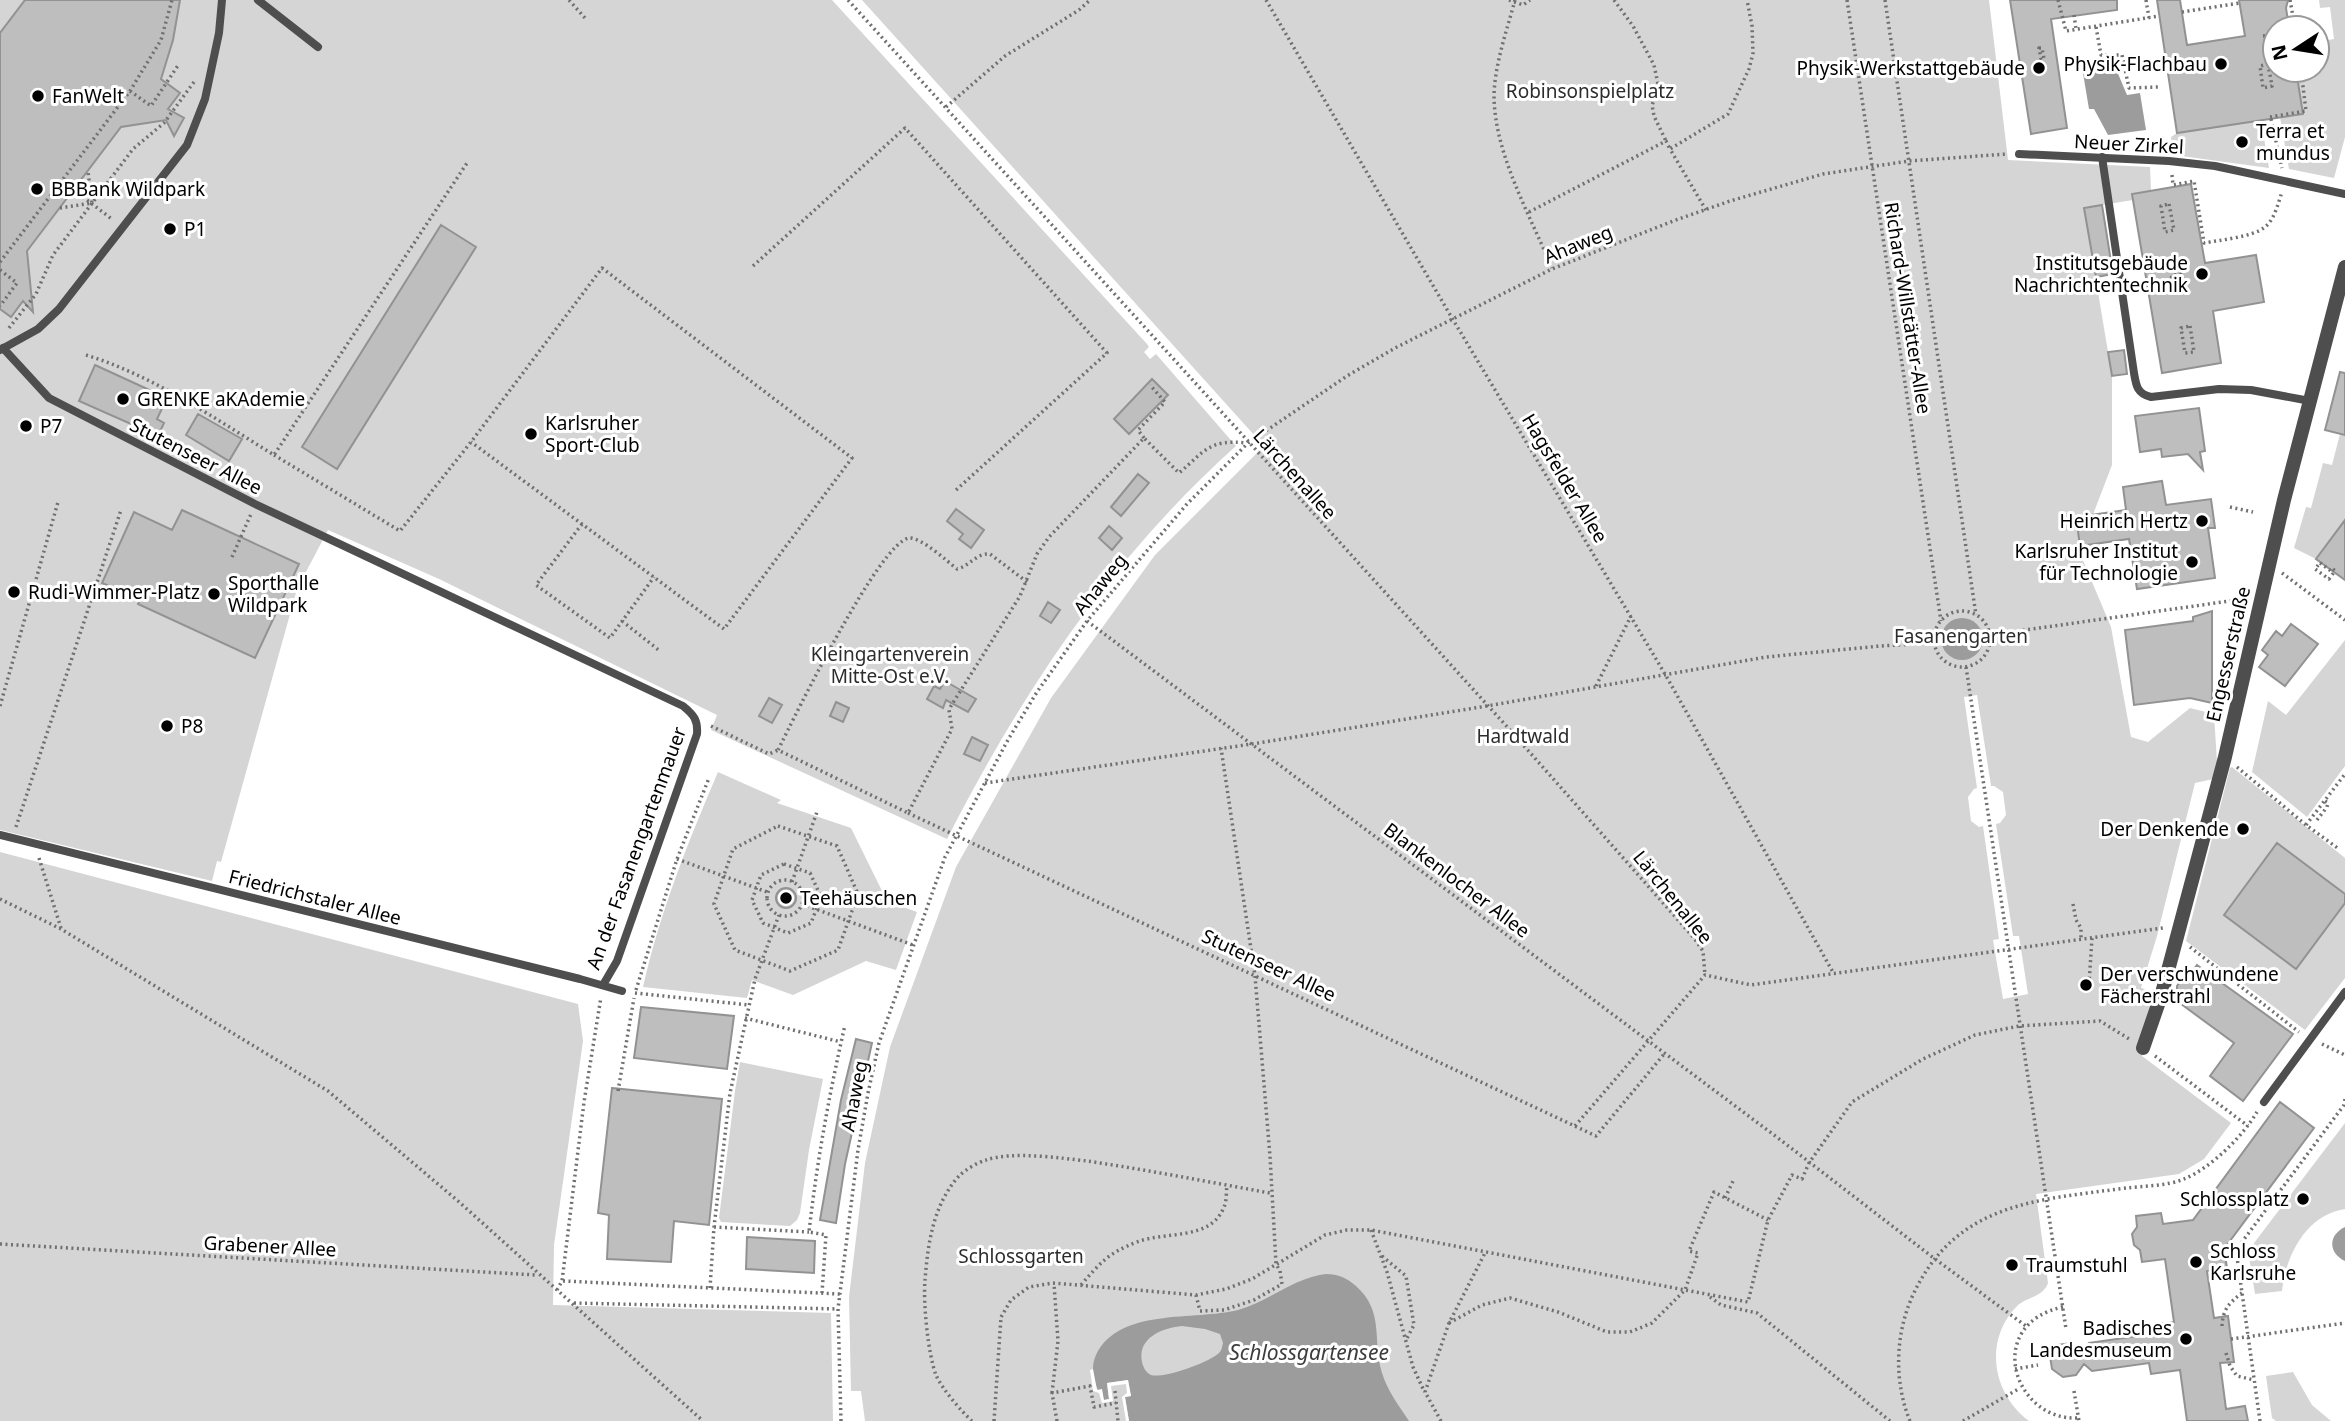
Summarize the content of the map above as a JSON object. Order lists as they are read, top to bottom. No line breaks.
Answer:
{"streets":{"street":["Engesserstraße"],"lane":["Neuer Zirkel","Stutenseer Allee","An der Fasanengartenmauer","Friedrichstaler Allee"],"path":["Ahaweg","Richard-Willstätter-Allee","Lärchenallee","Hagsfelder Allee","Blankenlocher Allee","Grabener Allee"]},"crossings":[["Ahaweg","Richard-Willstätter-Allee"],["Ahaweg","Stutenseer Allee"],["Ahaweg","Lärchenallee"],["Ahaweg","Hagsfelder Allee"],["Ahaweg","Blankenlocher Allee"],["Stutenseer Allee","An der Fasanengartenmauer"],["An der Fasanengartenmauer","Friedrichstaler Allee"]],"water":["Schlossgartensee"],"parks":["Robinsonspielplatz","Fasanengarten","Kleingartenverein Mitte-Ost e.V.","Hardtwald","Schlossgarten"],"places":["Physik-Flachbau","Physik-Werkstattgebäude","FanWelt","Terra et mundus","BBBank Wildpark","P1","Institutsgebäude Nachrichtentechnik","GRENKE aKAdemie","P7","Karlsruher Sport-Club","Heinrich Hertz","Karlsruher Institut für Technologie","Rudi-Wimmer-Platz","Sporthalle Wildpark","P8","Der Denkende","Teehäuschen","Der verschwundene Fächerstrahl","Schlossplatz","Schloss Karlsruhe","Traumstuhl","Badisches Landesmuseum"],"north":"left"}
